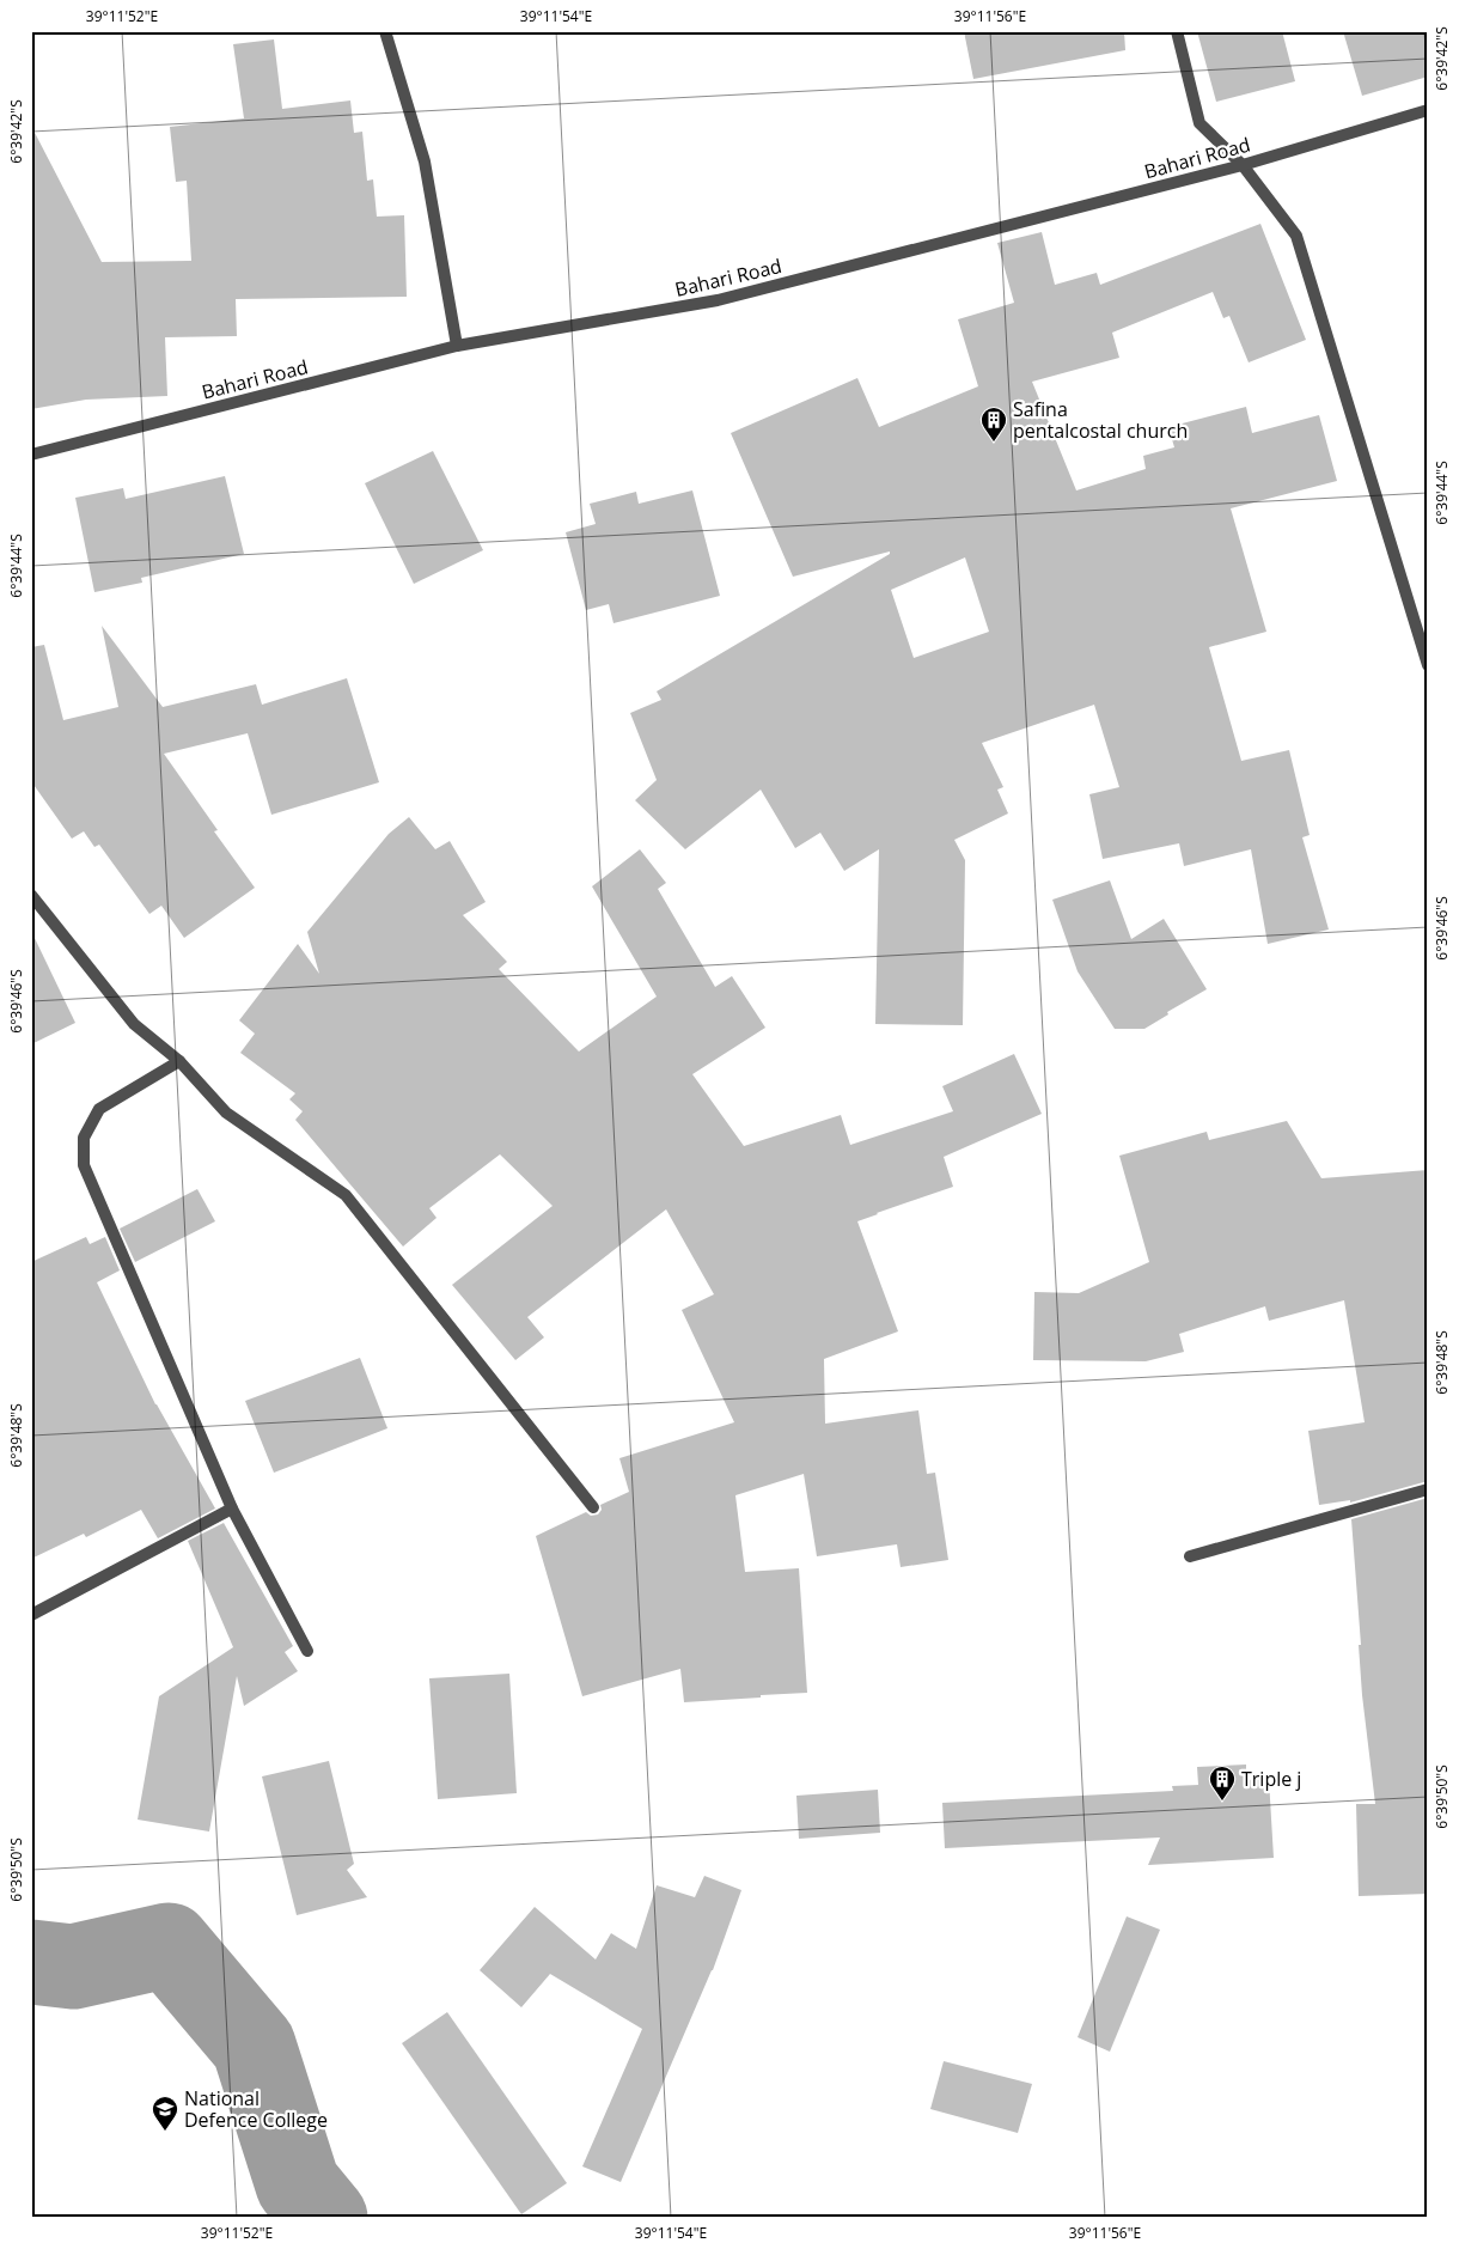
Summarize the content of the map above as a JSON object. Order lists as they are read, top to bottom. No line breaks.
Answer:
{"streets":{"street":["Bahari Road"]},"places":{"building":["Safina pentalcostal church","Triple j"],"school or university":["National Defence College"]},"coordinates":["39°11'52\"E","39°11'54\"E","39°11'56\"E","6°39'42\"S","6°39'44\"S","6°39'46\"S","6°39'48\"S","6°39'50\"S"]}
